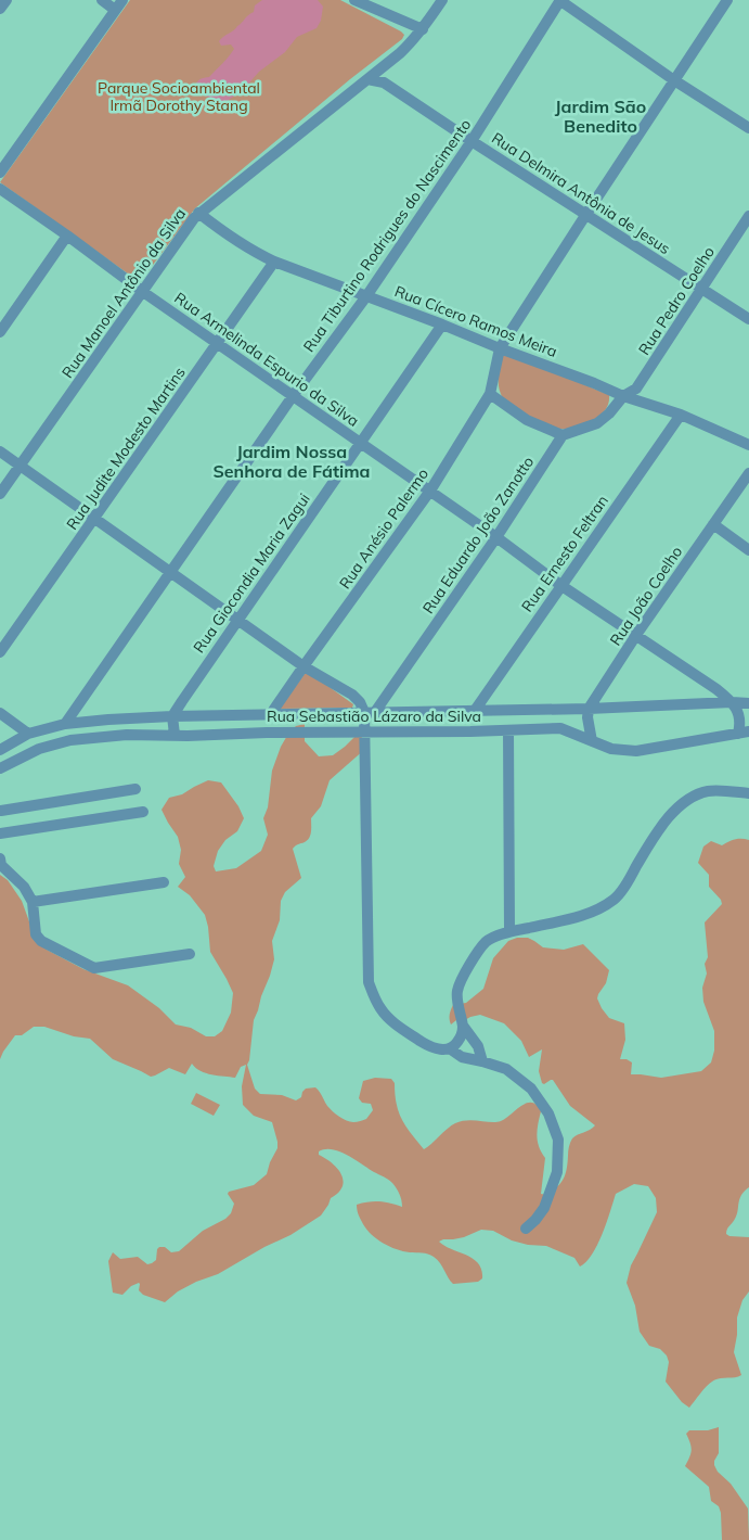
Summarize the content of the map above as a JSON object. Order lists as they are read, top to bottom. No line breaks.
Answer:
{"streets":{"street":["Rua Delmira Antônia de Jesus","Rua Tiburtino Rodrigues do Nascimento","Rua Manoel Antônio da Silva","Rua Pedro Coelho","Rua Cícero Ramos Meira","Rua Armelinda Espurio da Silva","Rua Judite Modesto Martins","Rua Anésio Palermo","Rua Eduardo João Zanotto","Rua Ernesto Feltran","Rua Giocondia Maria Zagui","Rua João Coelho","Rua Sebastião Lázaro da Silva"]},"crossings":[["Rua Delmira Antônia de Jesus","Rua Tiburtino Rodrigues do Nascimento"],["Rua Delmira Antônia de Jesus","Rua Manoel Antônio da Silva"],["Rua Delmira Antônia de Jesus","Rua Pedro Coelho"],["Rua Tiburtino Rodrigues do Nascimento","Rua Cícero Ramos Meira"],["Rua Tiburtino Rodrigues do Nascimento","Rua Armelinda Espurio da Silva"],["Rua Tiburtino Rodrigues do Nascimento","Rua Sebastião Lázaro da Silva"],["Rua Manoel Antônio da Silva","Rua Cícero Ramos Meira"],["Rua Manoel Antônio da Silva","Rua Armelinda Espurio da Silva"],["Rua Pedro Coelho","Rua Cícero Ramos Meira"],["Rua Cícero Ramos Meira","Rua Judite Modesto Martins"],["Rua Cícero Ramos Meira","Rua Anésio Palermo"],["Rua Cícero Ramos Meira","Rua Ernesto Feltran"],["Rua Cícero Ramos Meira","Rua Giocondia Maria Zagui"],["Rua Armelinda Espurio da Silva","Rua Judite Modesto Martins"],["Rua Armelinda Espurio da Silva","Rua Anésio Palermo"],["Rua Armelinda Espurio da Silva","Rua Eduardo João Zanotto"],["Rua Armelinda Espurio da Silva","Rua Ernesto Feltran"],["Rua Armelinda Espurio da Silva","Rua Giocondia Maria Zagui"],["Rua Armelinda Espurio da Silva","Rua João Coelho"],["Rua Armelinda Espurio da Silva","Rua Sebastião Lázaro da Silva"],["Rua Anésio Palermo","Rua Sebastião Lázaro da Silva"],["Rua Eduardo João Zanotto","Rua Sebastião Lázaro da Silva"],["Rua Ernesto Feltran","Rua Sebastião Lázaro da Silva"],["Rua Giocondia Maria Zagui","Rua Sebastião Lázaro da Silva"],["Rua João Coelho","Rua Sebastião Lázaro da Silva"]],"districts":["Jardim São Benedito","Jardim Nossa Senhora de Fátima"],"parks":["Parque Socioambiental Irmã Dorothy Stang"]}
